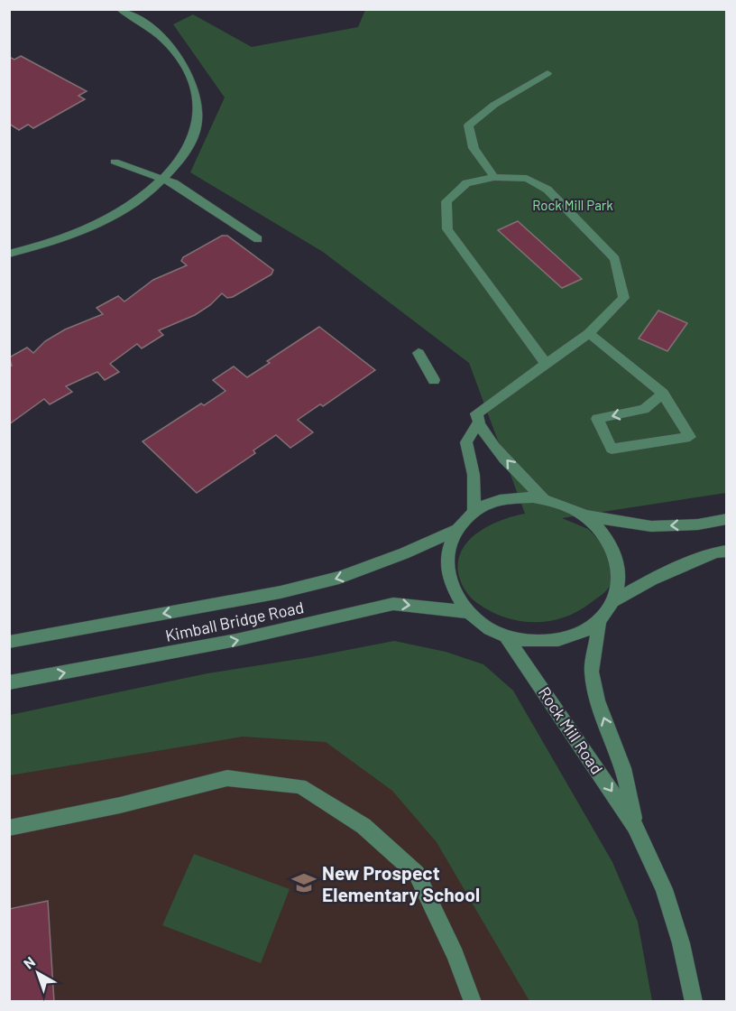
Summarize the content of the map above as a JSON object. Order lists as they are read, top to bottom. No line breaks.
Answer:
{"streets":{"street":["Kimball Bridge Road","Rock Mill Road"]},"crossings":[["Kimball Bridge Road","Rock Mill Road"]],"parks":["Rock Mill Park"],"places":{"school or university":["New Prospect Elementary School"]},"north":"top left"}
